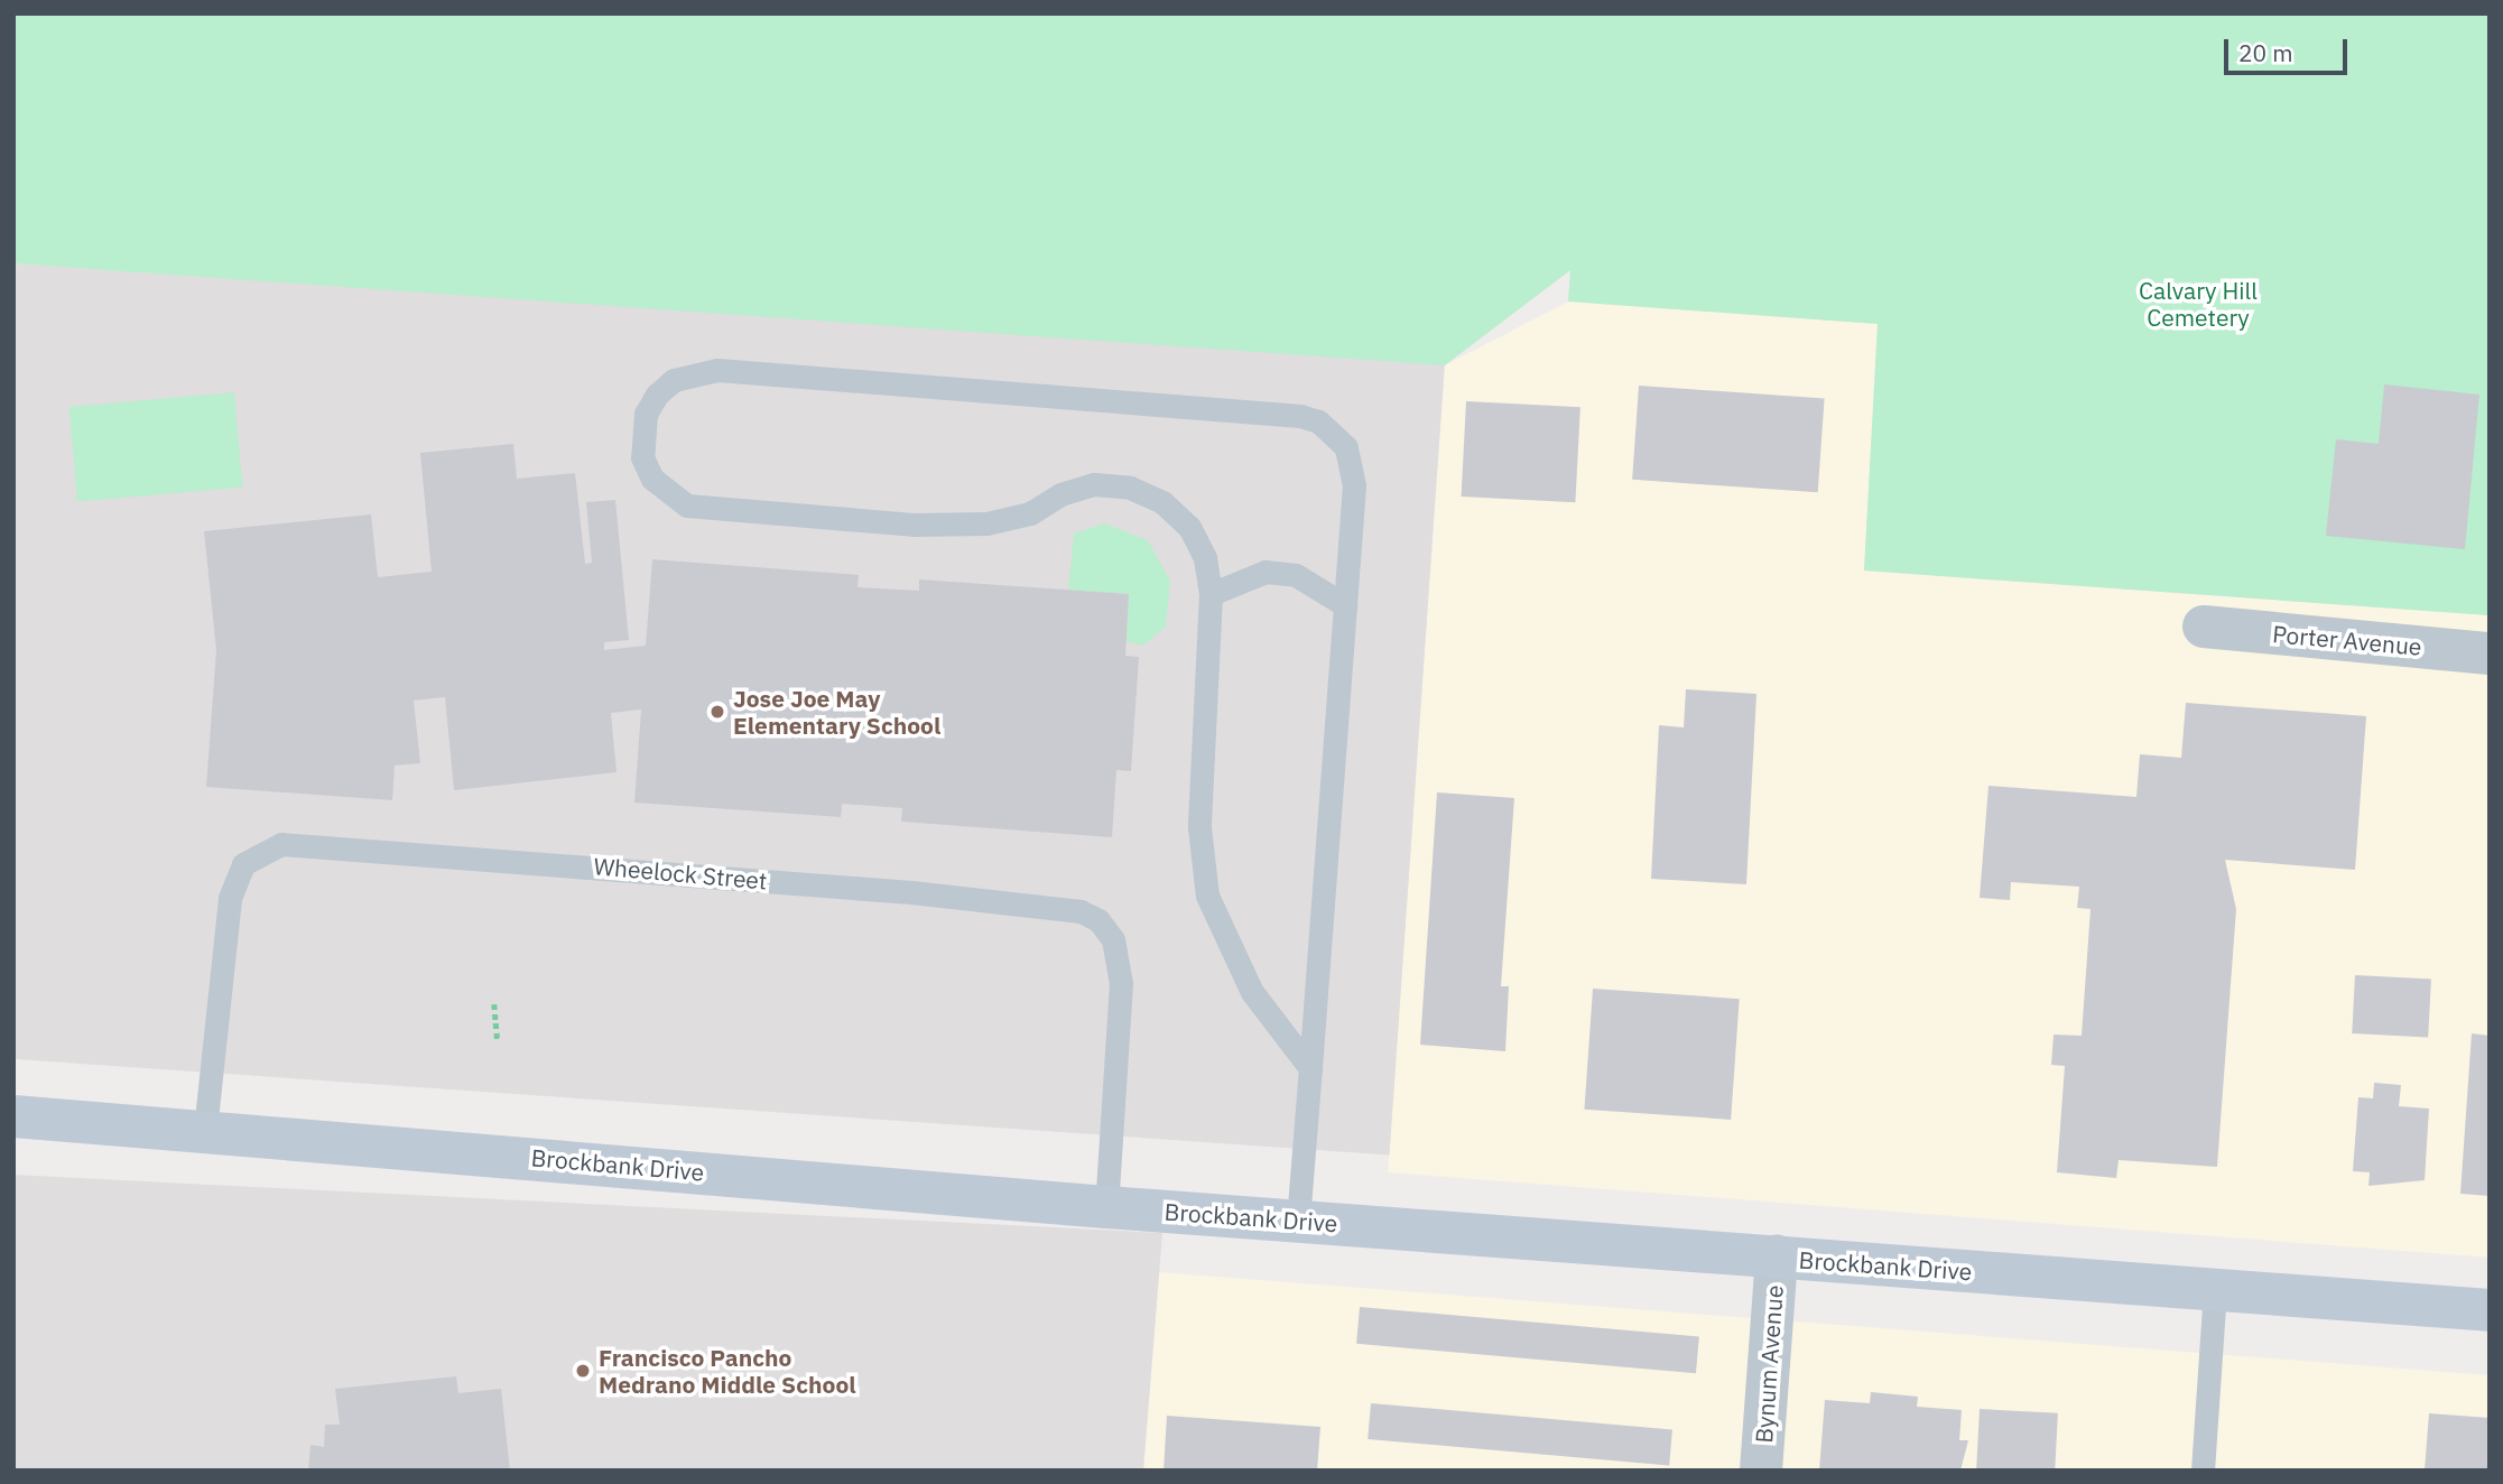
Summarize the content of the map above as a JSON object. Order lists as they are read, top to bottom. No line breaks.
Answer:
{"streets":{"street":["Porter Avenue","Brockbank Drive","Bynum Avenue"],"lane":["Wheelock Street"]},"crossings":[["Wheelock Street","Brockbank Drive"],["Brockbank Drive","Bynum Avenue"]],"parks":["Calvary Hill Cemetery"],"places":["Jose Joe May Elementary School","Francisco Pancho Medrano Middle School"],"scale_bar":"20 m"}
